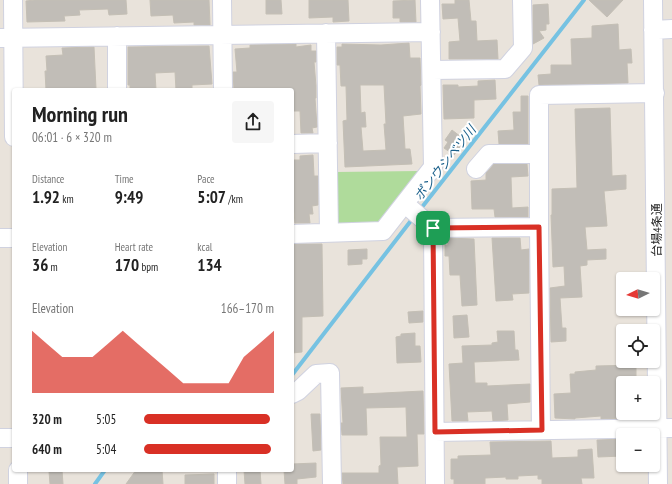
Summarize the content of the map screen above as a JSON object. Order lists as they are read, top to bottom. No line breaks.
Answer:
{"streets":{"street":["台場4条通"]},"water":["ポンウシベツ川"],"north":"left","page":{"heading":["Morning run","06:01 · 6 × 320 m"],"stats":[["Distance","1.92 km"],["Time","9:49"],["Pace","5:07 /km"],["Elevation","36 m"],["Heart rate","170 bpm"],["kcal","134"]],"map_buttons":["+","−"],"chart":["Elevation","166–170 m"],"list":[{"name":"320 m","note":"5:05"},{"name":"640 m","note":"5:04"}]}}
